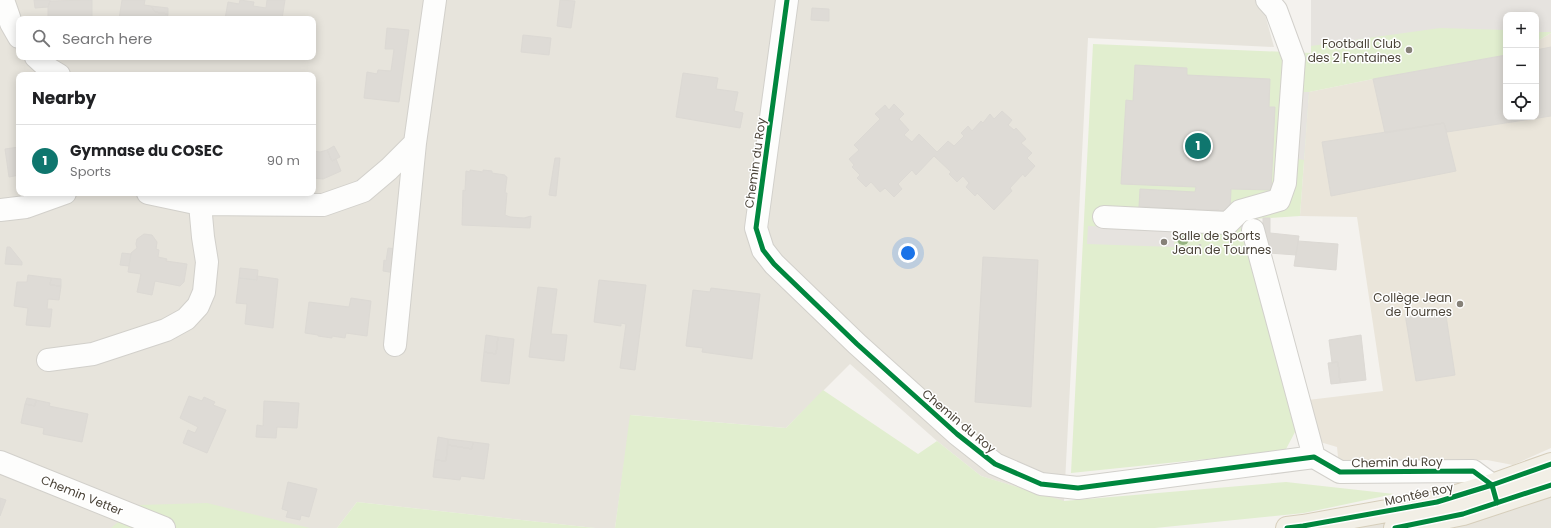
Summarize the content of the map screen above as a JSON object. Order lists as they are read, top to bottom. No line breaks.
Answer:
{"streets":{"main road":["Montée Roy"],"street":["Chemin du Roy","Chemin Vetter"]},"crossings":[["Chemin du Roy","Montée Roy"]],"places":["Football Club des 2 Fontaines","Salle de Sports Jean de Tournes","Collège Jean de Tournes"],"page":{"map_buttons":["+","−"],"search":"Search here","heading":"Nearby","list":[{"mark":"1","name":"Gymnase du COSEC","note":"Sports","value":"90 m"}],"pins":"1"}}
